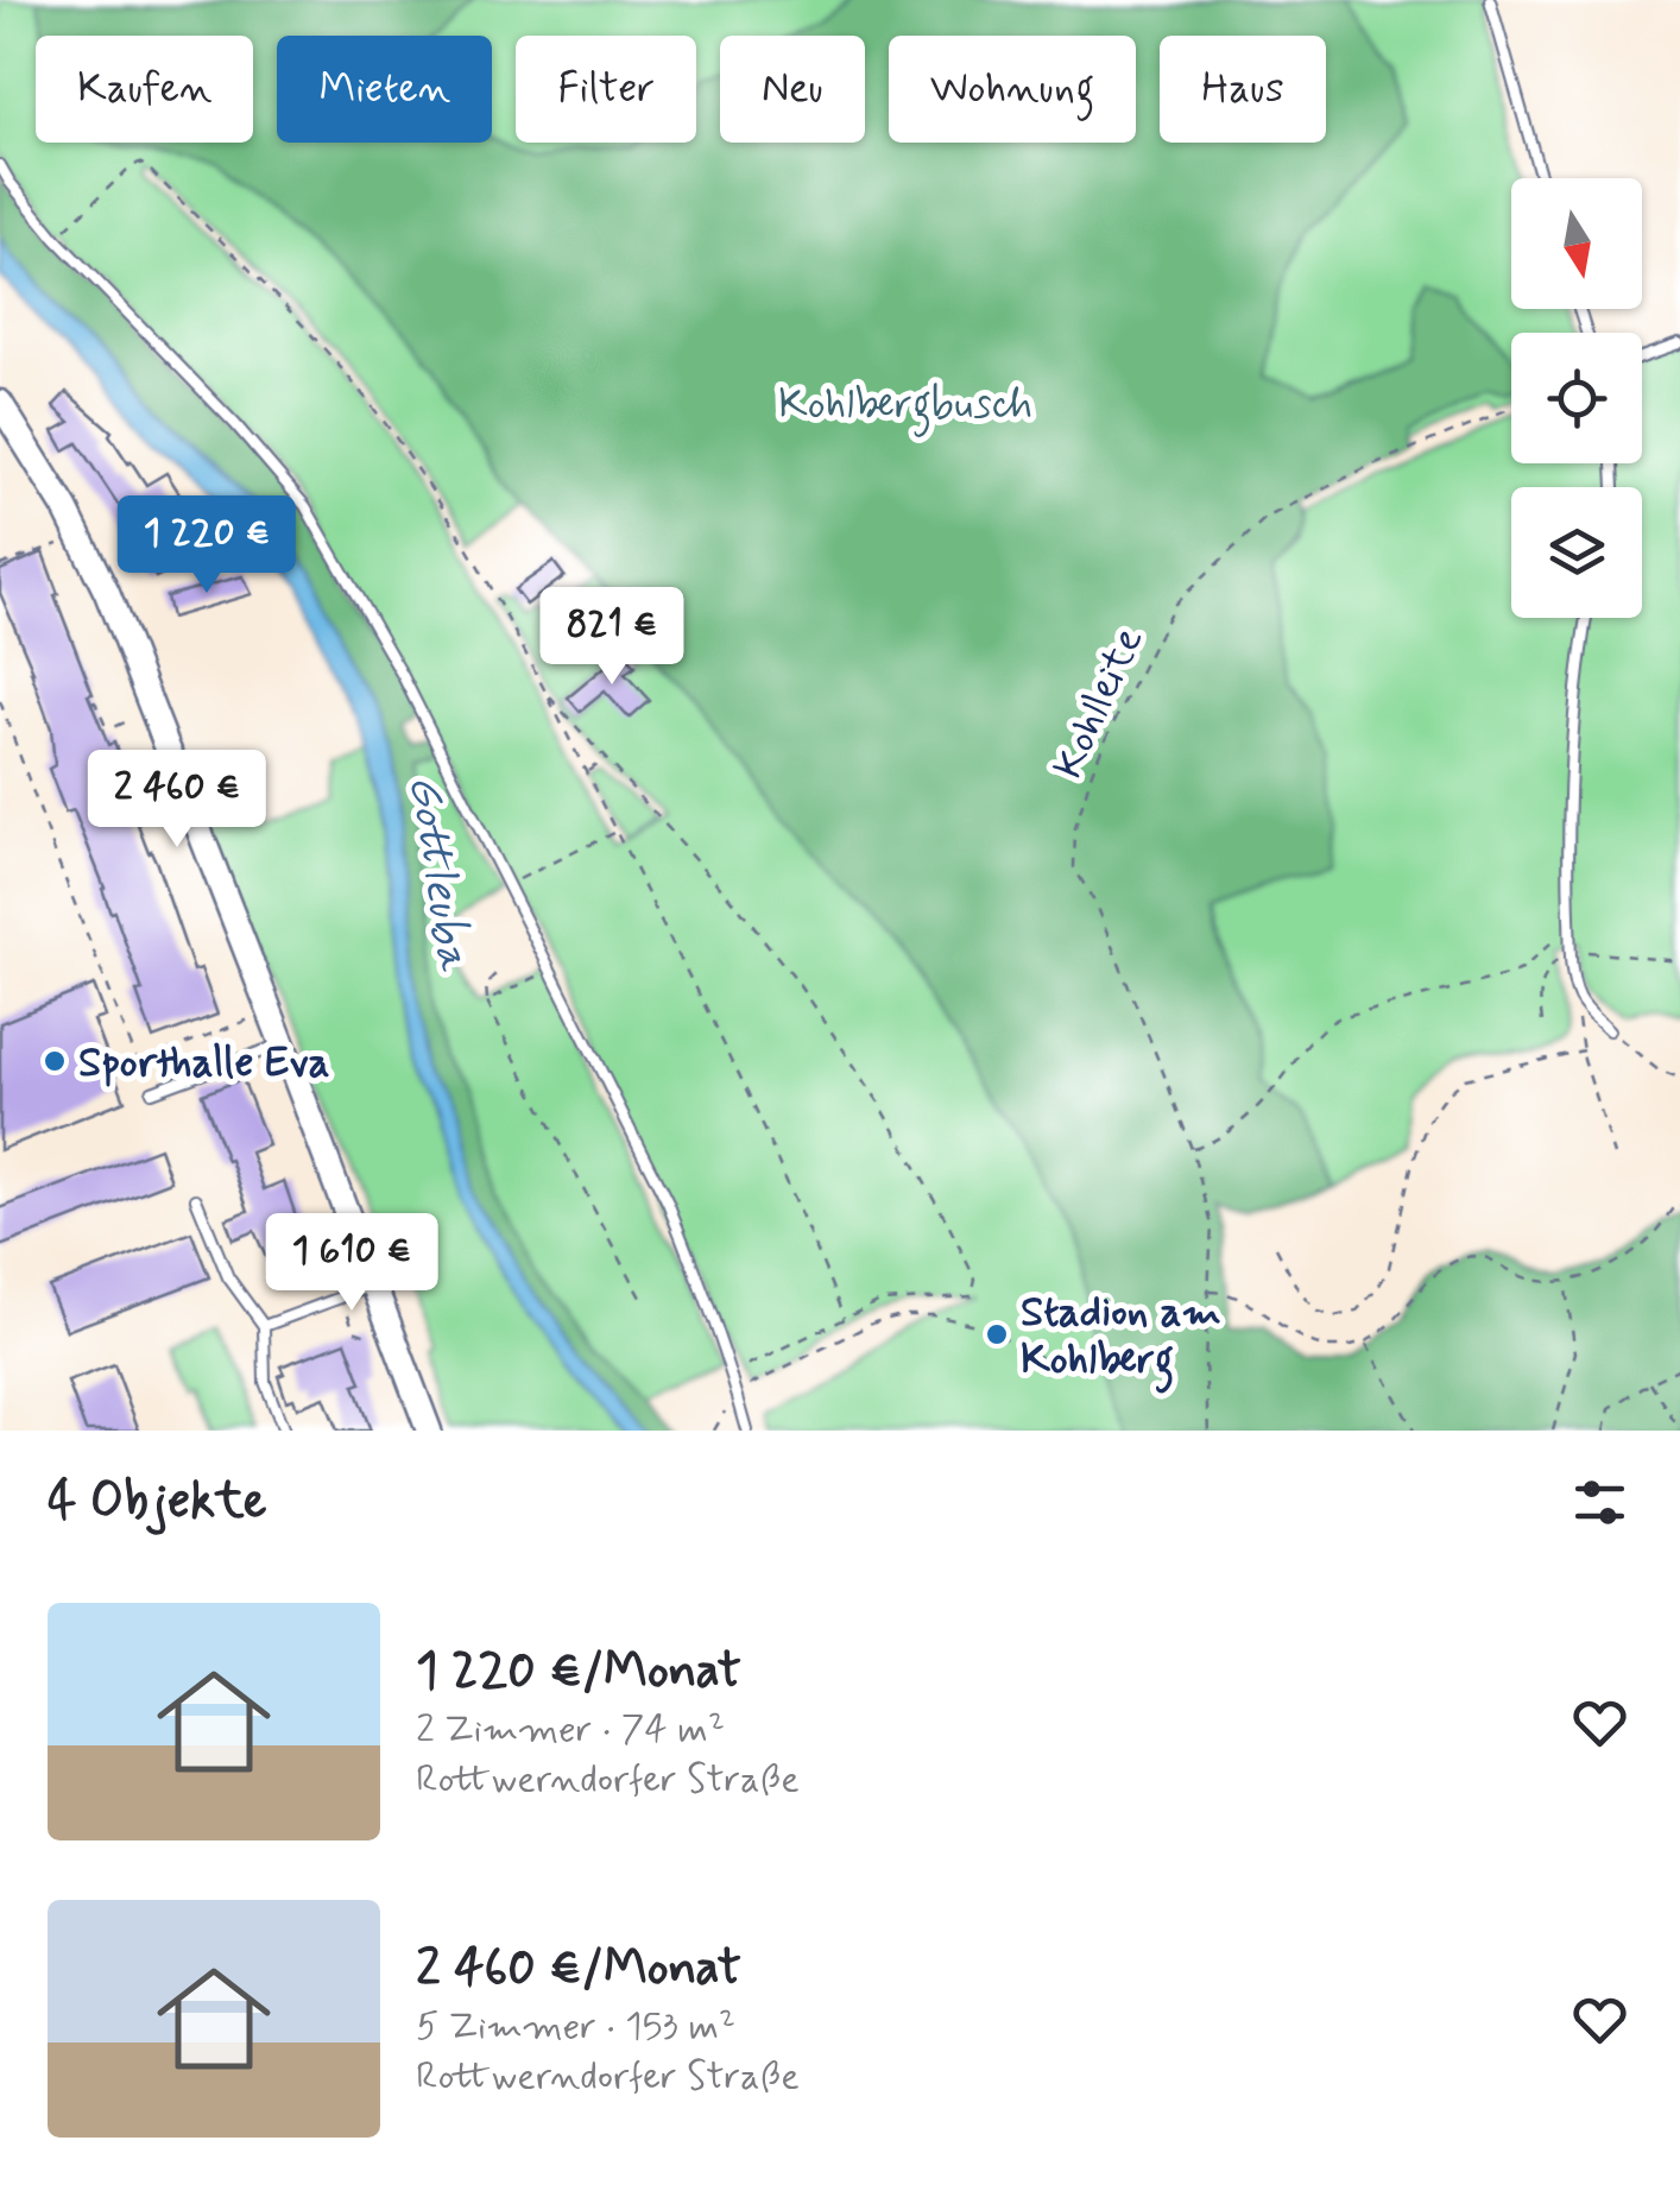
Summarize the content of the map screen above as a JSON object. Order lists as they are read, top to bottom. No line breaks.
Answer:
{"streets":{"path":["Kohlleite"]},"water":["Gottleuba"],"parks":["Kohlbergbusch"],"places":["Sporthalle Eva","Stadion am Kohlberg"],"north":"bottom","page":{"chip":["Kaufen","Mieten","Filter","Neu","Wohnung","Haus"],"price":["1 220 €","821 €","2 460 €","1 610 €"],"heading":"4 Objekte","list":[{"name":"1 220 €/Monat","note":"2 Zimmer · 74 m² · Rottwerndorfer Straße"},{"name":"2 460 €/Monat","note":"5 Zimmer · 153 m² · Rottwerndorfer Straße"}]}}
